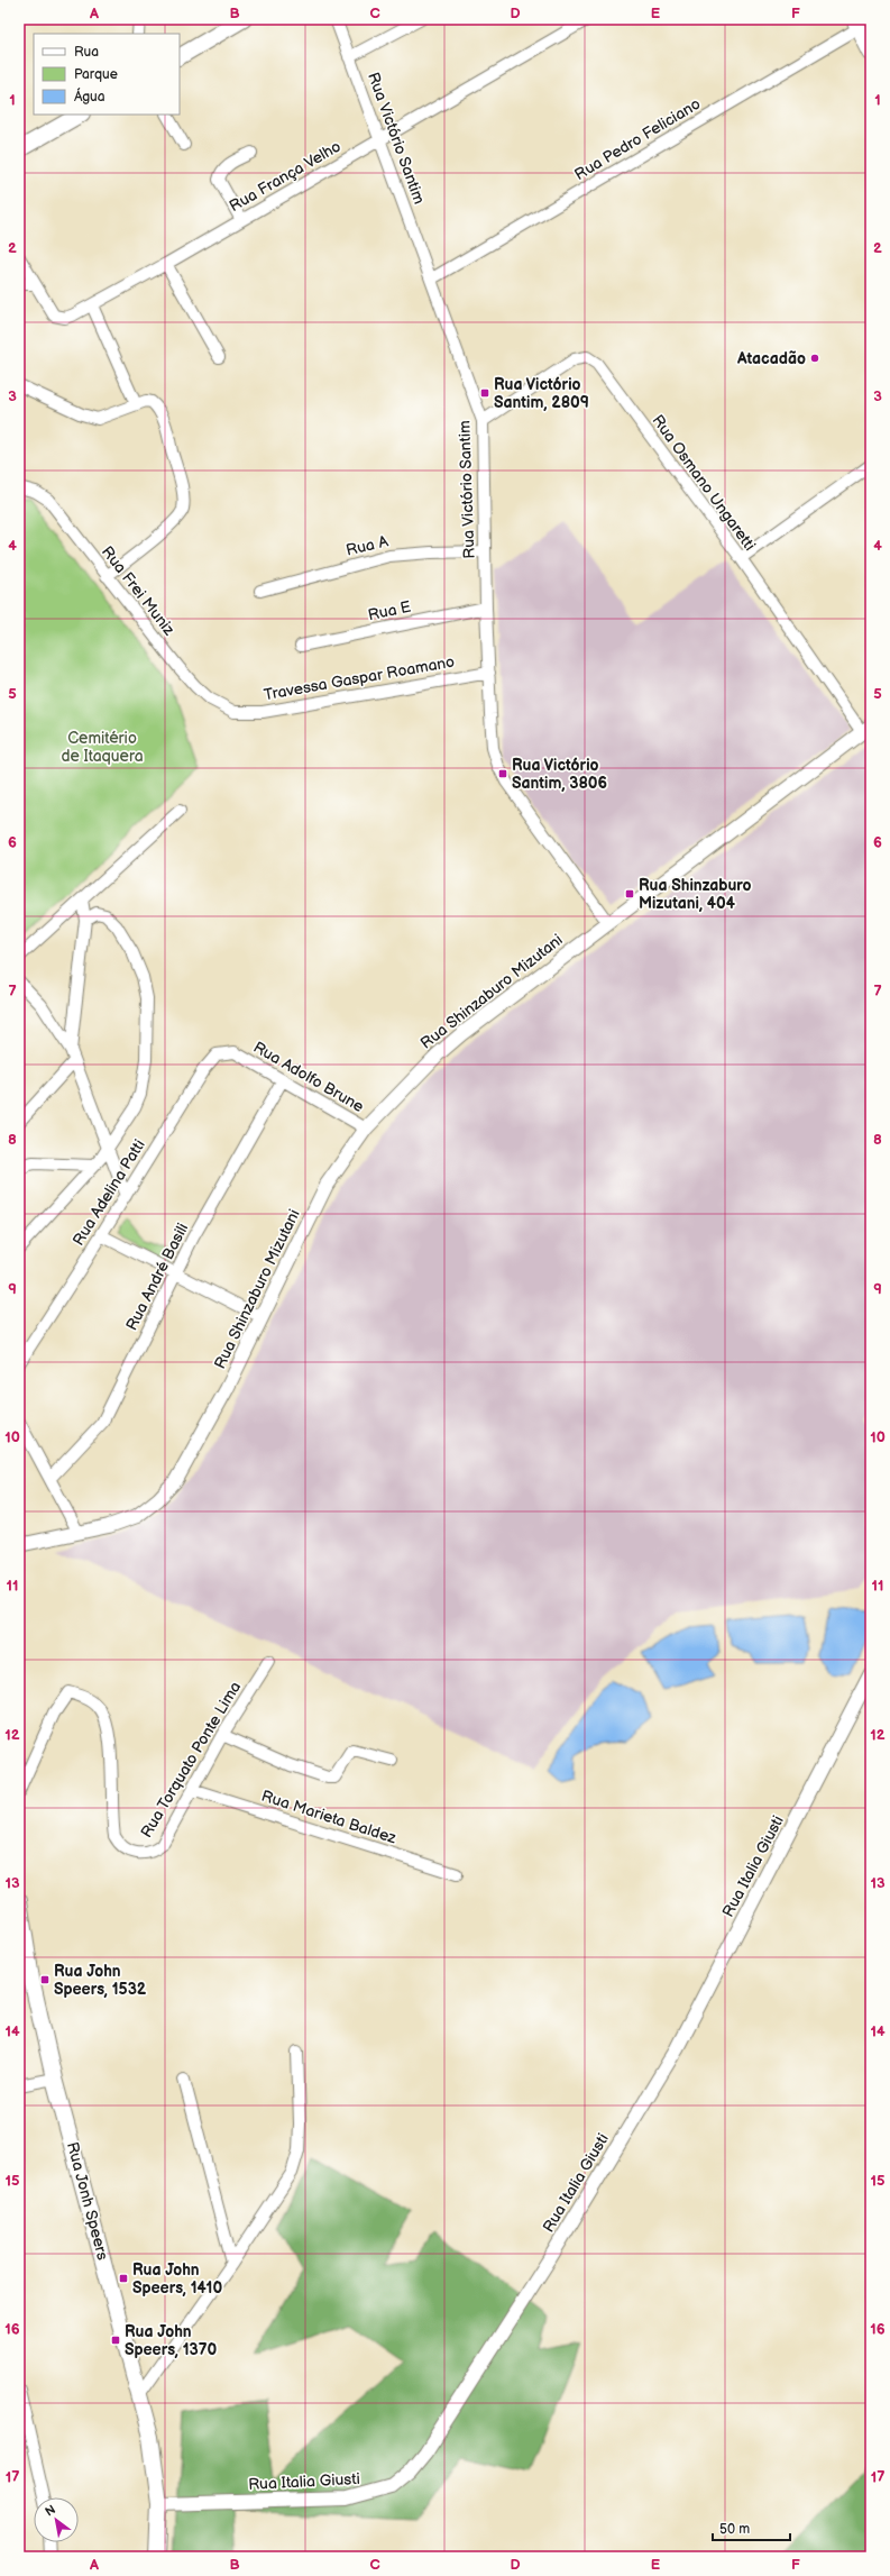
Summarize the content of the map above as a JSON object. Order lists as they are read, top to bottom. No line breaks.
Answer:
{"streets":{"main road":["Rua Jonh Speers"],"street":["Rua Victório Santim","Rua Pedro Feliciano","Rua França Velho","Rua Osmano Ungaretti","Rua A","Rua Frei Muniz","Rua E","Travessa Gaspar Roamano","Rua Shinzaburo Mizutani","Rua Adolfo Brune","Rua Adelina Patti","Rua André Basili","Rua Torquato Ponte Lima","Rua Marieta Baldez","Rua Italia Giusti"]},"crossings":[["Rua Victório Santim","Rua Pedro Feliciano"],["Rua Victório Santim","Rua França Velho"],["Rua Victório Santim","Rua Osmano Ungaretti"],["Rua Victório Santim","Rua A"],["Rua Victório Santim","Rua E"],["Rua Victório Santim","Travessa Gaspar Roamano"],["Rua Victório Santim","Rua Shinzaburo Mizutani"],["Rua Osmano Ungaretti","Rua Shinzaburo Mizutani"],["Rua Frei Muniz","Travessa Gaspar Roamano"],["Rua Shinzaburo Mizutani","Rua Adolfo Brune"],["Rua Adolfo Brune","Rua Adelina Patti"],["Rua Adolfo Brune","Rua André Basili"],["Rua Torquato Ponte Lima","Rua Marieta Baldez"],["Rua Italia Giusti","Rua Jonh Speers"]],"parks":["Cemitério de Itaquera"],"places":{"other":["Atacadão"],"transit":["Rua Victório Santim, 2809","Rua Victório Santim, 3806","Rua Shinzaburo Mizutani, 404","Rua John Speers, 1532","Rua John Speers, 1410","Rua John Speers, 1370"]},"legend":["Rua","Parque","Água"],"scale_bar":"50 m","north":"top left","grid":{"columns":["A","B","C","D","E","F"],"rows":["1","2","3","4","5","6","7","8","9","10","11","12","13","14","15","16","17"]}}
